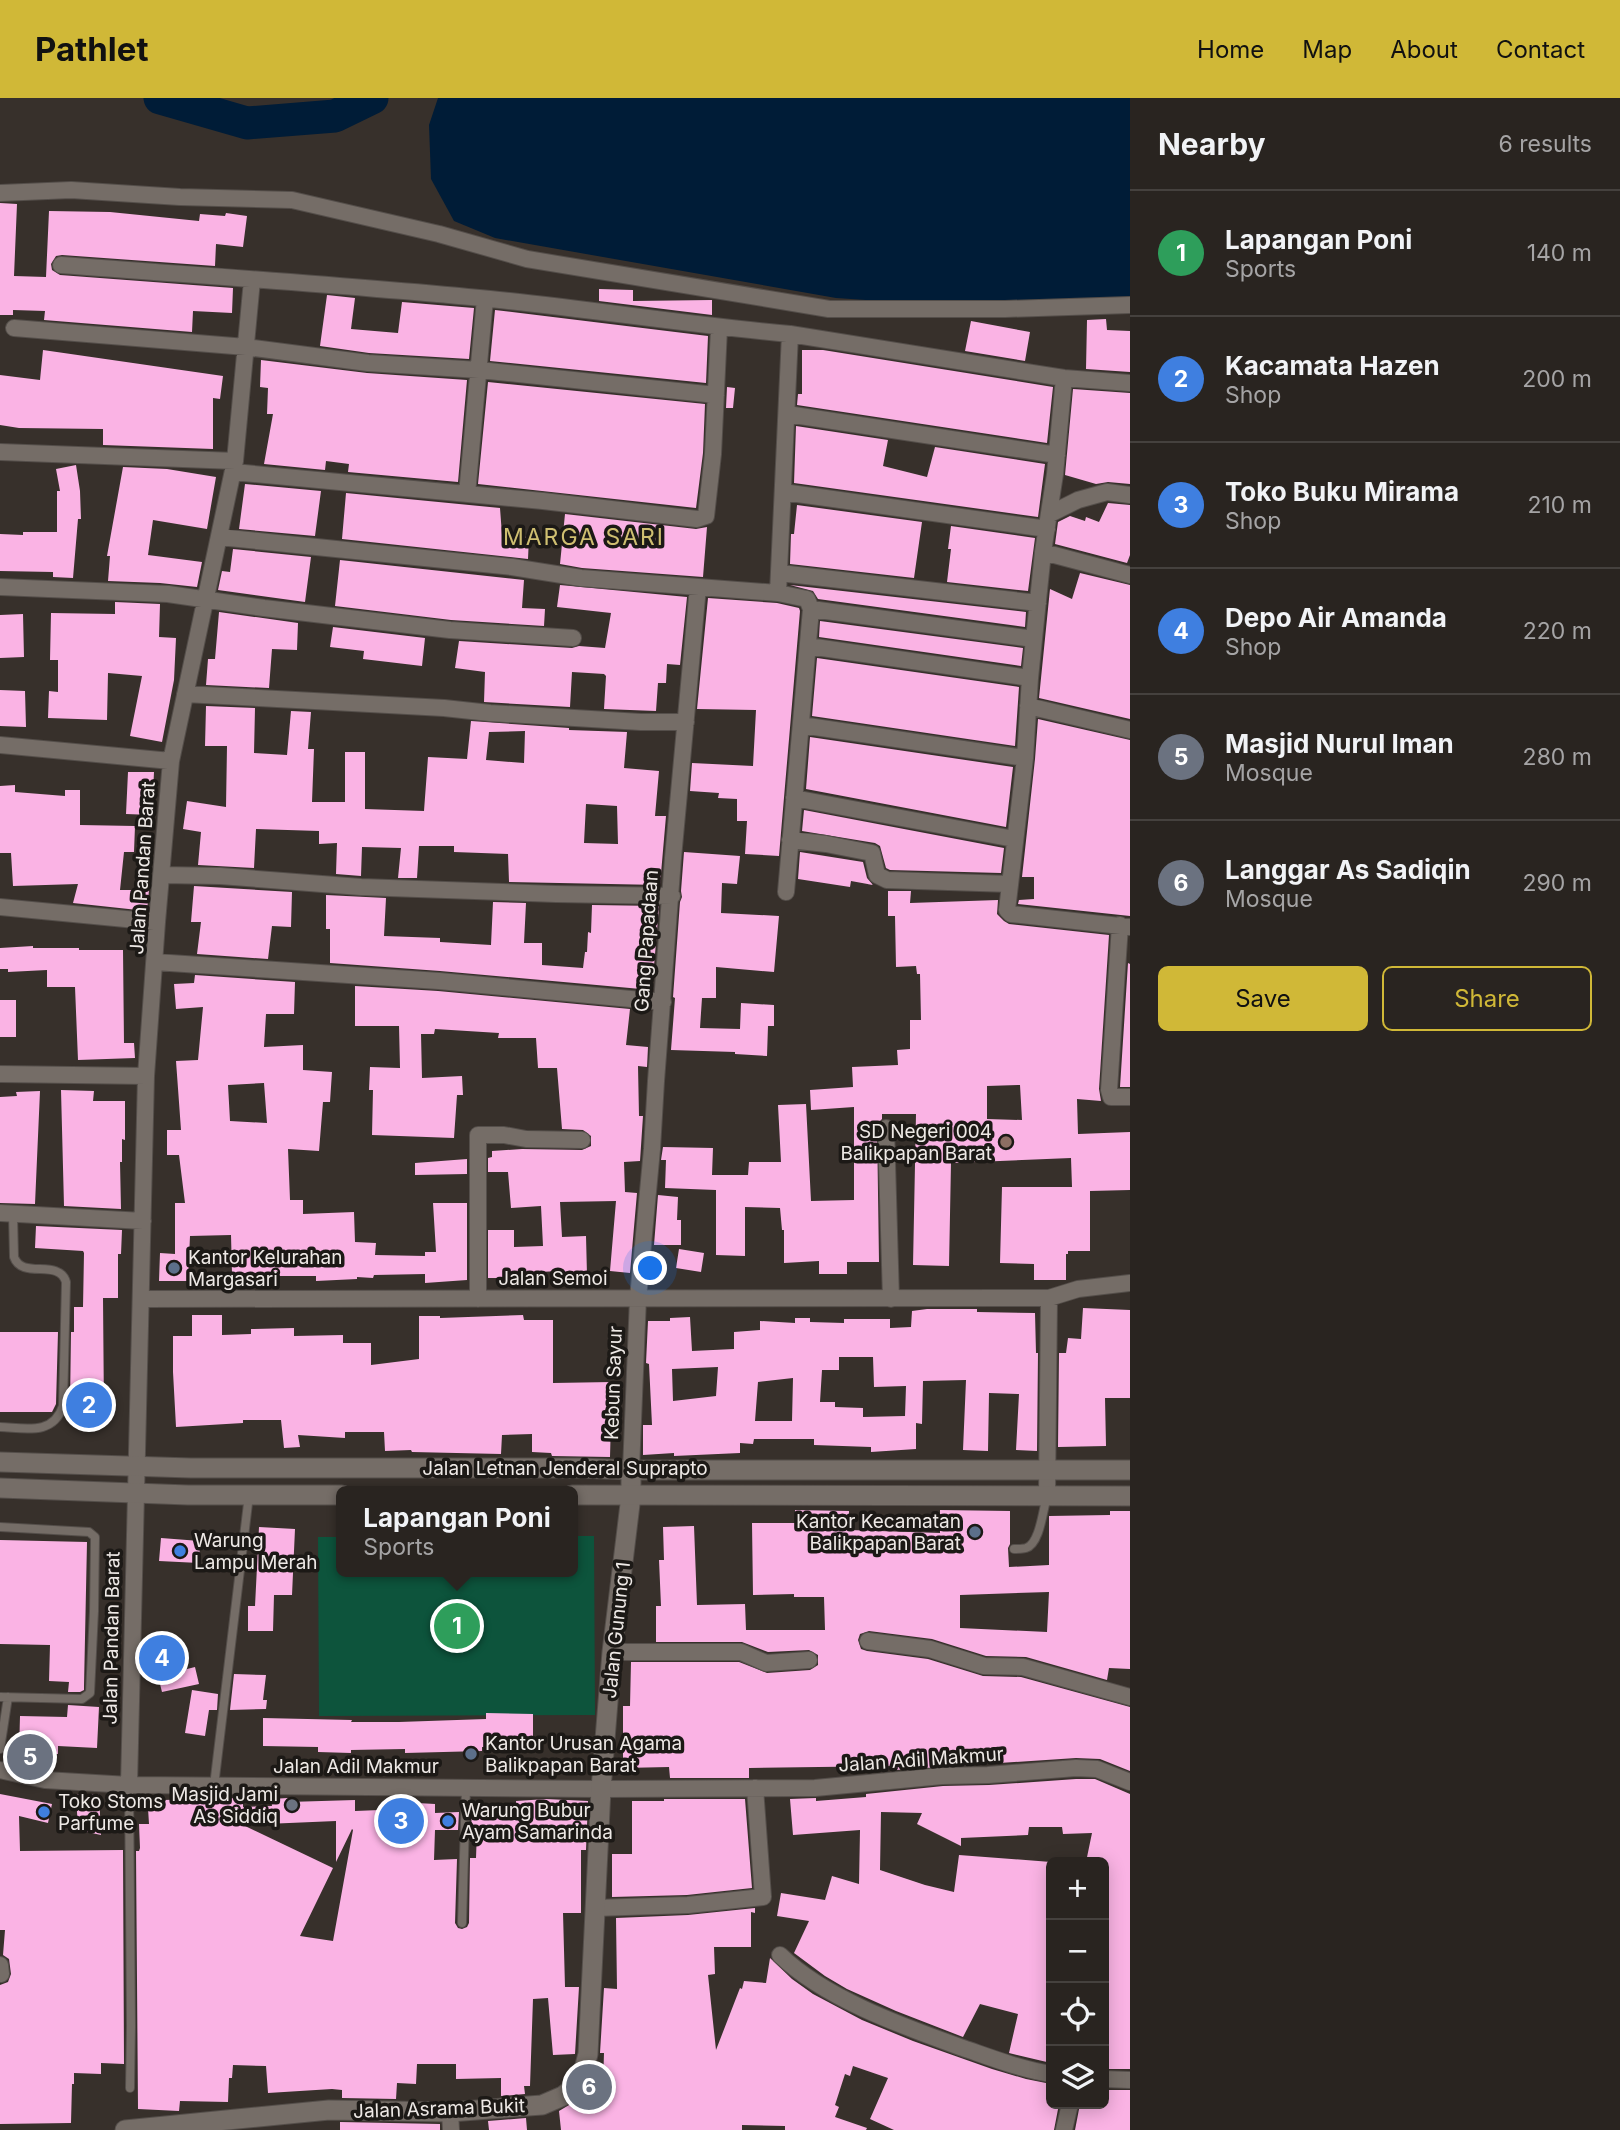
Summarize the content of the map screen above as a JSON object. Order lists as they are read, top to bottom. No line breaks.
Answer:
{"streets":{"main road":["Jalan Letnan Jenderal Suprapto","Jalan Gunung 1","Jalan Asrama Bukit"],"street":["Jalan Pandan Barat","Gang Papadaan","Jalan Semoi","Kebun Sayur","Jalan Adil Makmur"]},"crossings":[["Jalan Pandan Barat","Jalan Semoi"],["Jalan Pandan Barat","Jalan Letnan Jenderal Suprapto"],["Jalan Pandan Barat","Jalan Adil Makmur"],["Gang Papadaan","Jalan Semoi"],["Gang Papadaan","Kebun Sayur"],["Jalan Semoi","Kebun Sayur"],["Kebun Sayur","Jalan Letnan Jenderal Suprapto"],["Kebun Sayur","Jalan Gunung 1"],["Jalan Letnan Jenderal Suprapto","Jalan Gunung 1"],["Jalan Gunung 1","Jalan Adil Makmur"],["Jalan Gunung 1","Jalan Asrama Bukit"],["Jalan Adil Makmur","Jalan Asrama Bukit"]],"districts":["MARGA SARI"],"places":["SD Negeri 004 Balikpapan Barat","Kantor Kelurahan Margasari","Kantor Kecamatan Balikpapan Barat","Warung Lampu Merah","Kantor Urusan Agama Balikpapan Barat","Masjid Jami As Siddiq","Toko Stoms Parfume","Warung Bubur Ayam Samarinda"],"page":{"header":"Pathlet","nav":["Home","Map","About","Contact"],"heading":["Nearby","6 results"],"list":[{"mark":"1","name":"Lapangan Poni","note":"Sports","value":"140 m"},{"mark":"2","name":"Kacamata Hazen","note":"Shop","value":"200 m"},{"mark":"3","name":"Toko Buku Mirama","note":"Shop","value":"210 m"},{"mark":"4","name":"Depo Air Amanda","note":"Shop","value":"220 m"},{"mark":"5","name":"Masjid Nurul Iman","note":"Mosque","value":"280 m"},{"mark":"6","name":"Langgar As Sadiqin","note":"Mosque","value":"290 m"}],"buttons":["Save","Share"],"pins":["2","1","4","5","3","6"],"popup":["Lapangan Poni","Sports"],"map_buttons":["+","−"]}}
